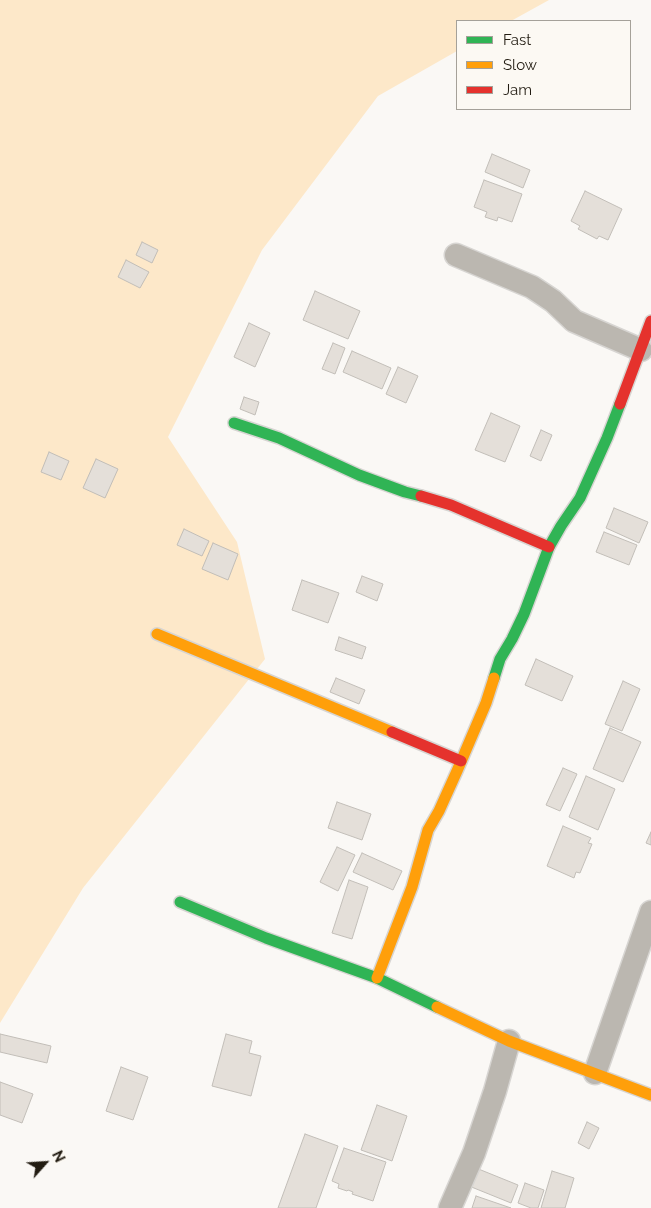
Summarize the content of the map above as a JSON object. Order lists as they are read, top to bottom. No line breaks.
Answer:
{"legend":["Fast","Slow","Jam"],"north":"top right"}
